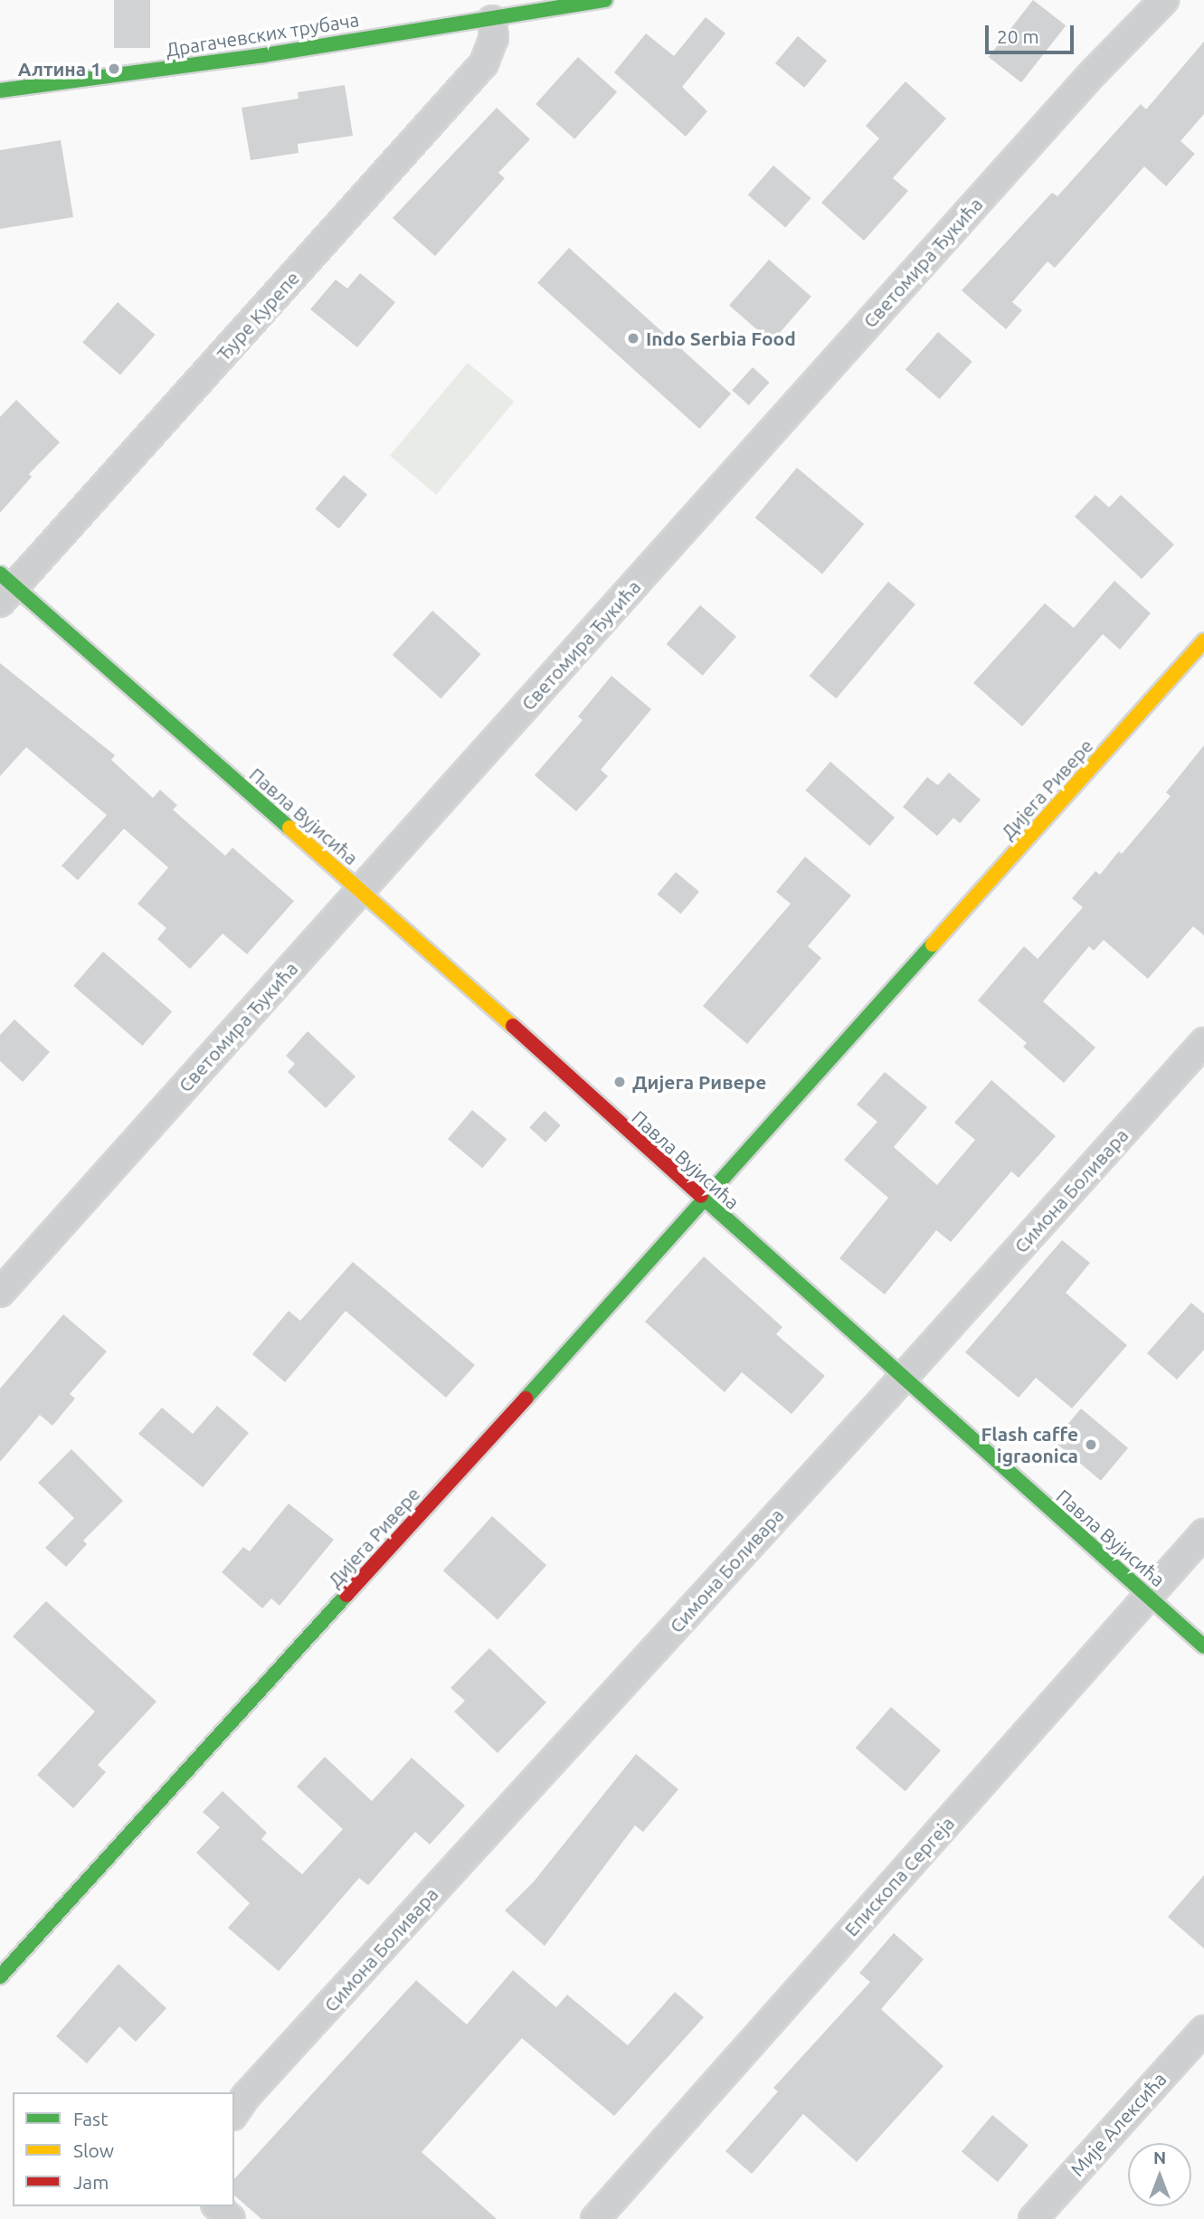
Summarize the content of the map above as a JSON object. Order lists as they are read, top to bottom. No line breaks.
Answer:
{"streets":{"street":["Драгачевских трубача","Светомира Ђукића","Ђуре Курепе","Дијега Ривере","Павла Вујисића","Симона Боливара","Епископа Сергеја","Мије Алексића"]},"crossings":[["Драгачевских трубача","Ђуре Курепе"],["Светомира Ђукића","Павла Вујисића"],["Ђуре Курепе","Павла Вујисића"],["Дијега Ривере","Павла Вујисића"],["Павла Вујисића","Симона Боливара"],["Павла Вујисића","Епископа Сергеја"]],"places":["Алтина 1","Indo Serbia Food","Дијега Ривере","Flash caffe igraonica"],"legend":["Fast","Slow","Jam"],"scale_bar":"20 m","north":"top"}
